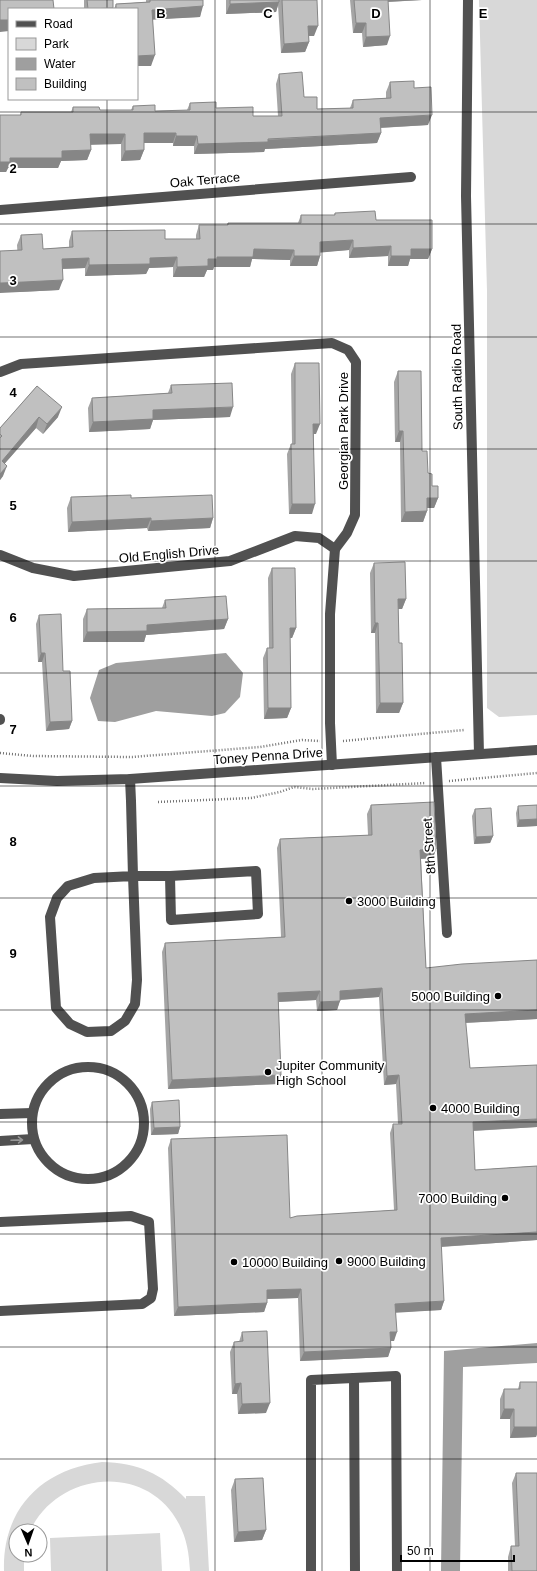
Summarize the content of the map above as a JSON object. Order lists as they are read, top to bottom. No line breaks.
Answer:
{"streets":{"street":["Oak Terrace","South Radio Road","Georgian Park Drive","Old English Drive","Toney Penna Drive","8th Street"]},"crossings":[["South Radio Road","Toney Penna Drive"],["Georgian Park Drive","Old English Drive"],["Toney Penna Drive","8th Street"]],"places":["3000 Building","5000 Building","Jupiter Community High School","4000 Building","7000 Building","9000 Building","10000 Building"],"legend":["Road","Park","Water","Building"],"scale_bar":"50 m","north":"bottom","grid":{"columns":["B","C","D","E"],"rows":["2","3","4","5","6","7","8","9"]}}
